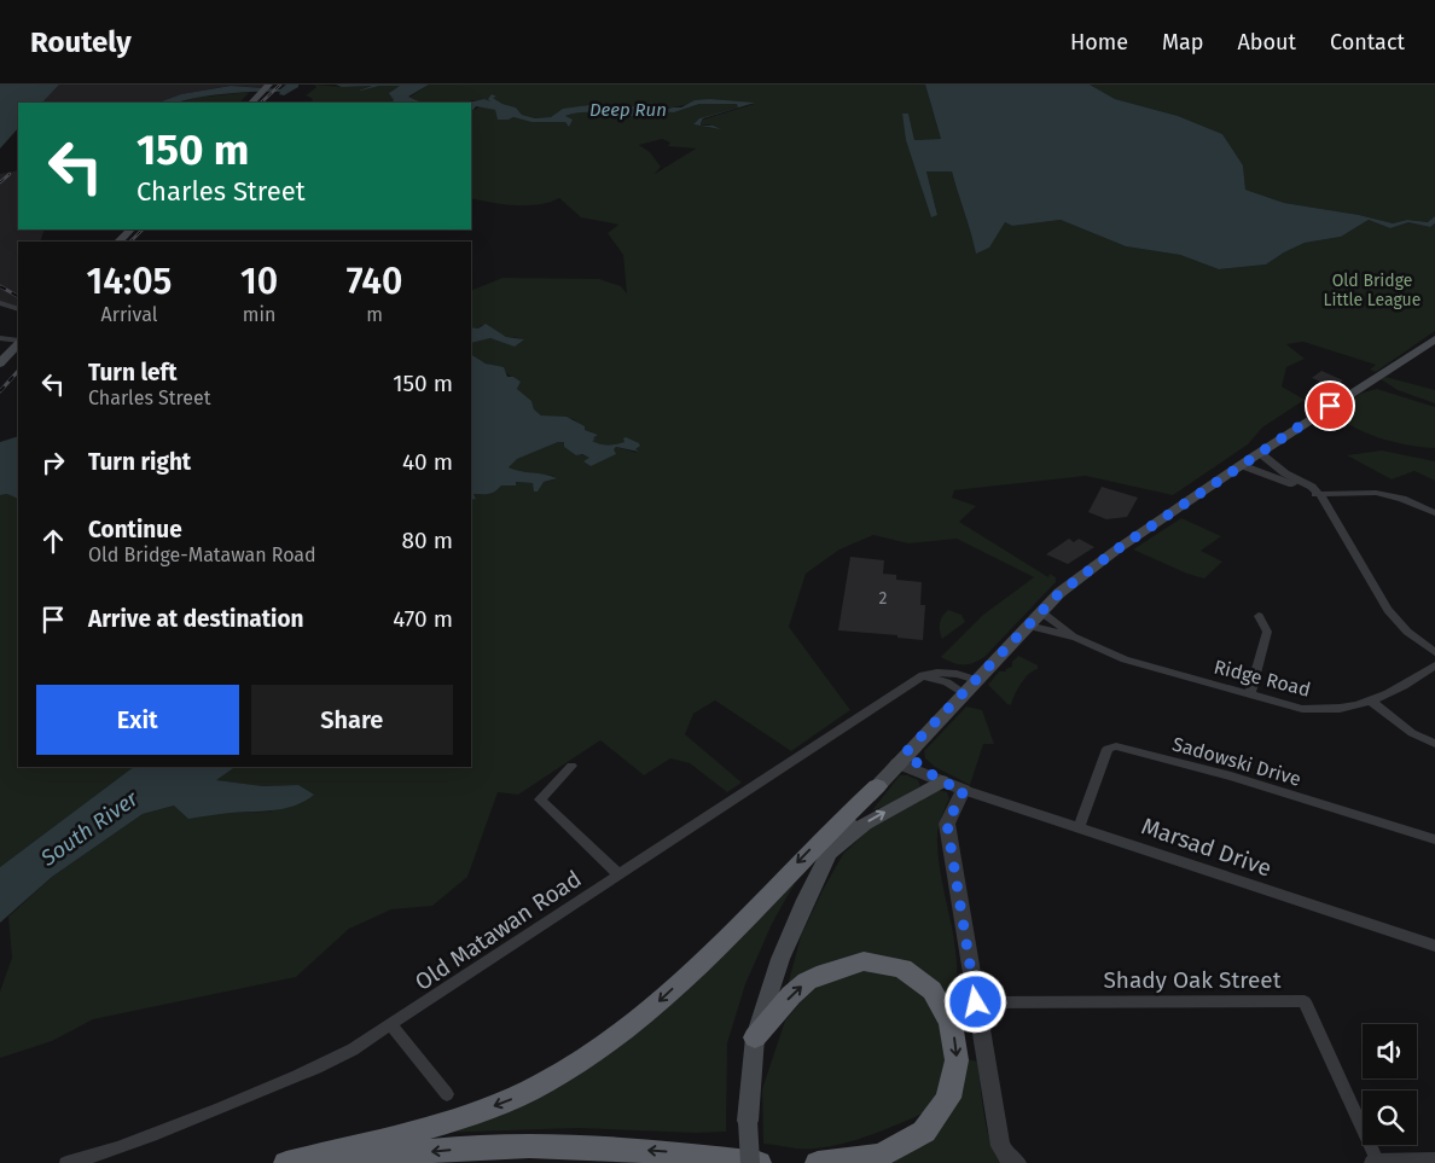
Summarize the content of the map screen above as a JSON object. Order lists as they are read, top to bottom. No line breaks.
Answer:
{"streets":{"street":["Ridge Road","Sadowski Drive","Marsad Drive","Old Matawan Road","Shady Oak Street"]},"crossings":[["Sadowski Drive","Marsad Drive"]],"water":["Deep Run","South River"],"parks":["Old Bridge Little League"],"house_numbers":["2"],"page":{"header":"Routely","nav":["Home","Map","About","Contact"],"turn":["150 m","Charles Street"],"eta":["14:05","Arrival","10","min","740","m"],"list":[{"name":"Turn left","note":"Charles Street","value":"150 m"},{"name":"Turn right","value":"40 m"},{"name":"Continue","note":"Old Bridge-Matawan Road","value":"80 m"},{"name":"Arrive at destination","value":"470 m"}],"buttons":["Exit","Share"]}}
